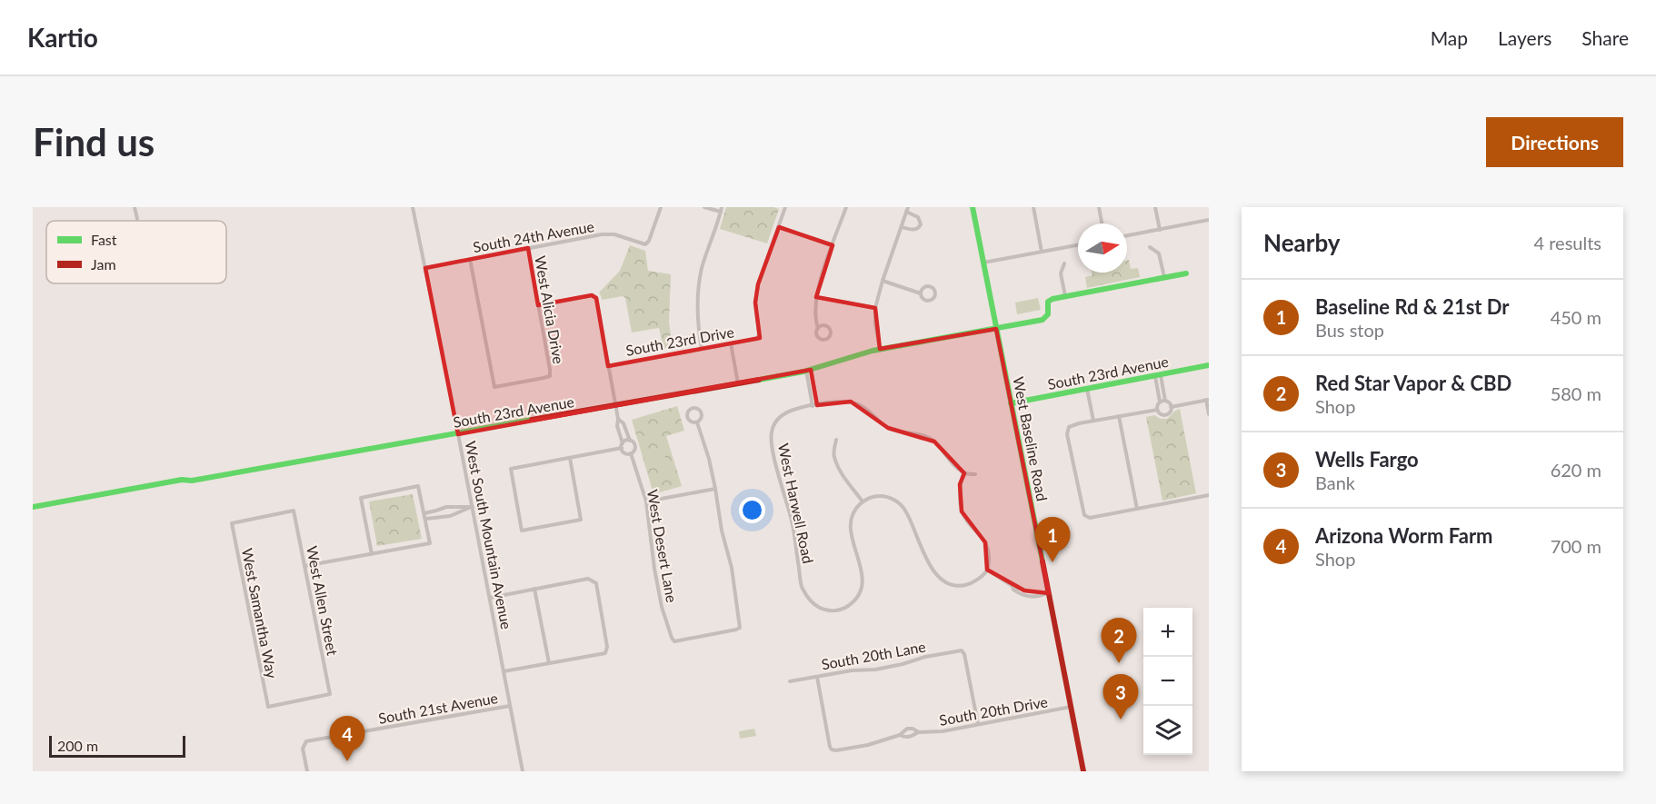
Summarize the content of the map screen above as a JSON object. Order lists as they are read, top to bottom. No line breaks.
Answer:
{"streets":{"street":["South 24th Avenue","West Alicia Drive","South 23rd Drive","South 23rd Avenue","West Baseline Road","West Harwell Road","West South Mountain Avenue","West Desert Lane","West Allen Street","West Samantha Way","South 20th Lane","South 21st Avenue","South 20th Drive"]},"crossings":[["South 24th Avenue","West Alicia Drive"],["South 24th Avenue","West South Mountain Avenue"],["South 23rd Avenue","West Baseline Road"],["South 23rd Avenue","West South Mountain Avenue"],["West Baseline Road","South 20th Drive"],["West South Mountain Avenue","South 21st Avenue"],["West Allen Street","West Samantha Way"],["South 20th Lane","South 20th Drive"]],"legend":["Fast","Jam"],"scale_bar":"200 m","north":"right","page":{"header":"Kartio","nav":["Map","Layers","Share"],"buttons":"Directions","title":"Find us","heading":["Nearby","4 results"],"list":[{"mark":"1","name":"Baseline Rd & 21st Dr","note":"Bus stop","value":"450 m"},{"mark":"2","name":"Red Star Vapor & CBD","note":"Shop","value":"580 m"},{"mark":"3","name":"Wells Fargo","note":"Bank","value":"620 m"},{"mark":"4","name":"Arizona Worm Farm","note":"Shop","value":"700 m"}],"pins":["1","2","3","4"],"map_buttons":["+","−"],"scale":"200 m"}}
